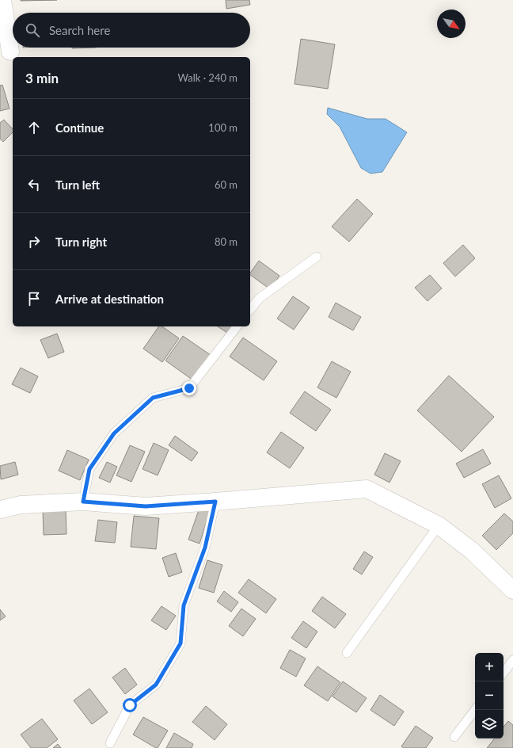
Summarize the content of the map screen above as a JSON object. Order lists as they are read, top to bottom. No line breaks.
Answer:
{"north":"bottom right","page":{"search":"Search here","heading":["3 min","Walk · 240 m"],"list":[["Continue","100 m"],["Turn left","60 m"],["Turn right","80 m"],"Arrive at destination"],"map_buttons":["+","−"]}}
